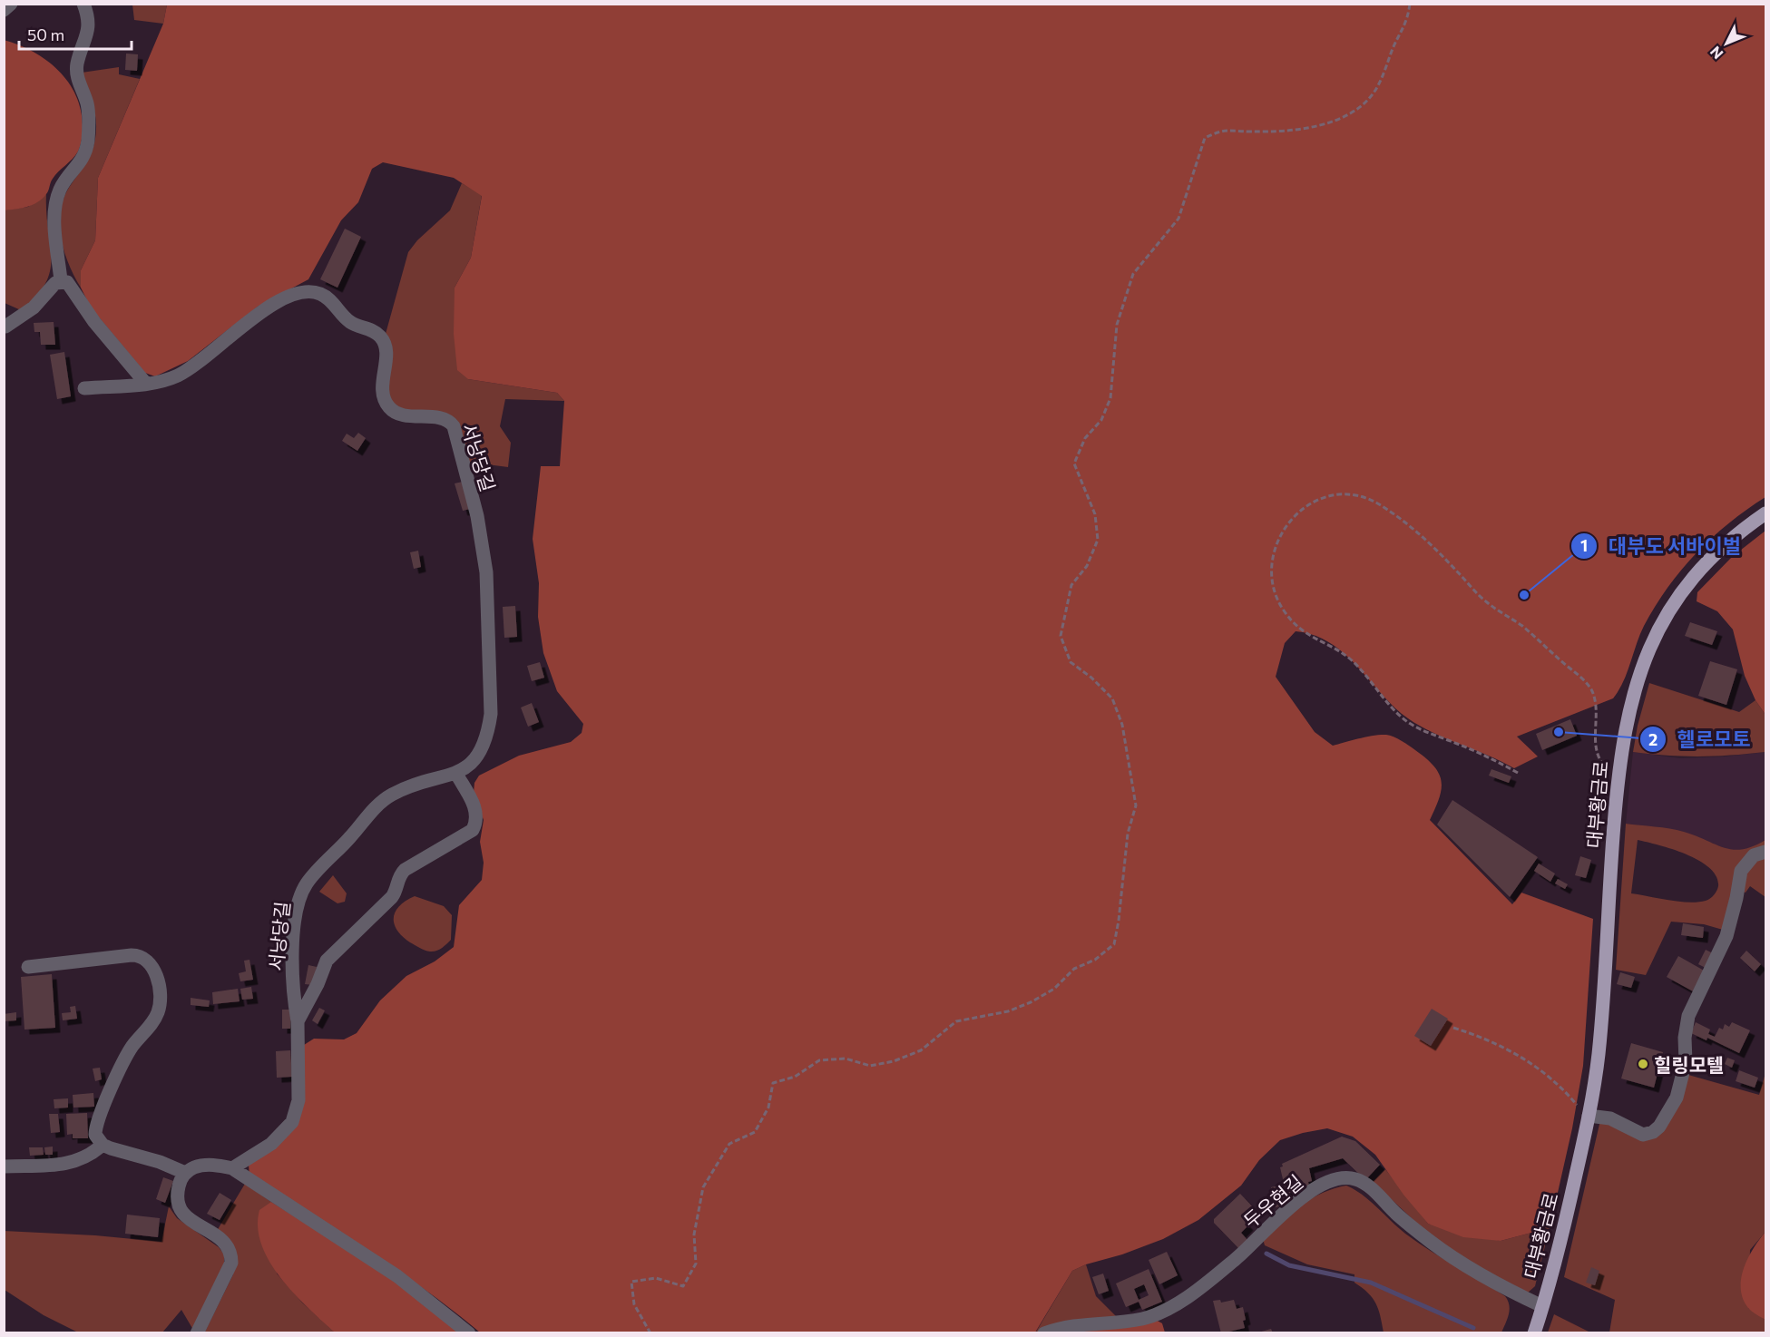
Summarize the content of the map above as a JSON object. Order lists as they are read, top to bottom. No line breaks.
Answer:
{"streets":{"main road":["대부황금로"],"lane":["서낭당길","두우현길"]},"crossings":[["대부황금로","두우현길"]],"places":["대부도 서바이벌","헬로모토","힐링모텔"],"scale_bar":"50 m","north":"bottom left"}
